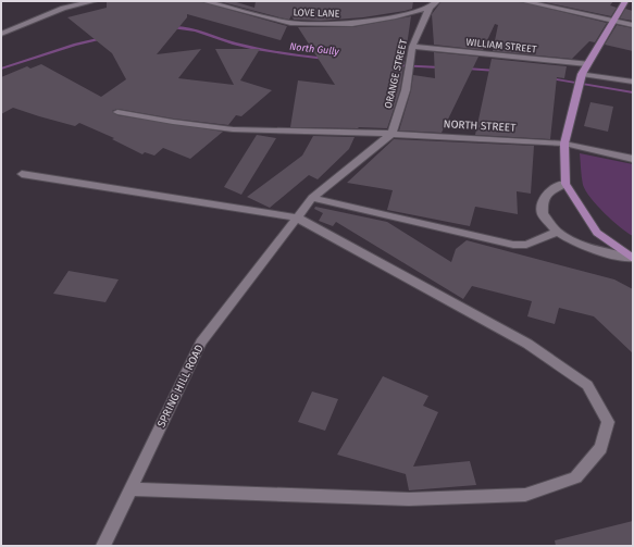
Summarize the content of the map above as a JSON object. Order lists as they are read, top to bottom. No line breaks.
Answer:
{"streets":{"street":["LOVE LANE","WILLIAM STREET","ORANGE STREET","NORTH STREET","SPRING HILL ROAD"]},"crossings":[["LOVE LANE","ORANGE STREET"],["WILLIAM STREET","ORANGE STREET"],["ORANGE STREET","NORTH STREET"]],"water":["North Gully"]}
